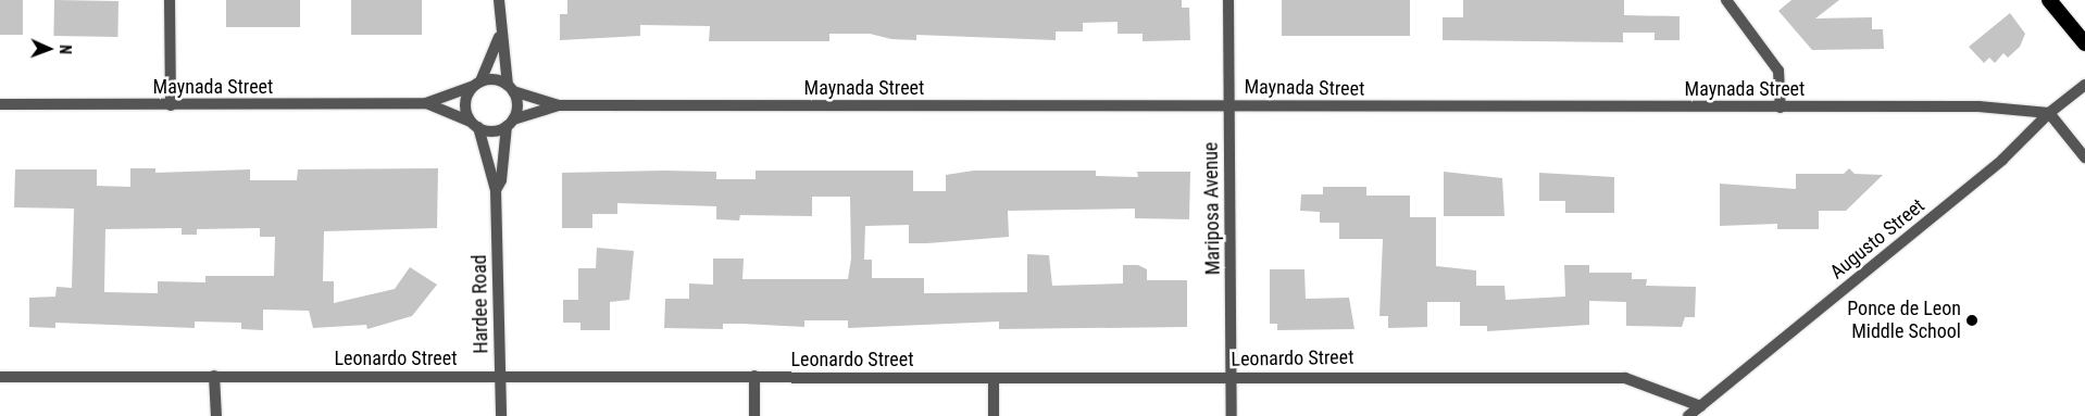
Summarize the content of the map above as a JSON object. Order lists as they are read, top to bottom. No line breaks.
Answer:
{"streets":{"street":["Maynada Street","Mariposa Avenue","Augusto Street","Hardee Road","Leonardo Street"]},"crossings":[["Maynada Street","Mariposa Avenue"],["Maynada Street","Augusto Street"],["Maynada Street","Hardee Road"],["Mariposa Avenue","Leonardo Street"],["Augusto Street","Leonardo Street"],["Hardee Road","Leonardo Street"]],"places":["Ponce de Leon Middle School"],"north":"right"}
